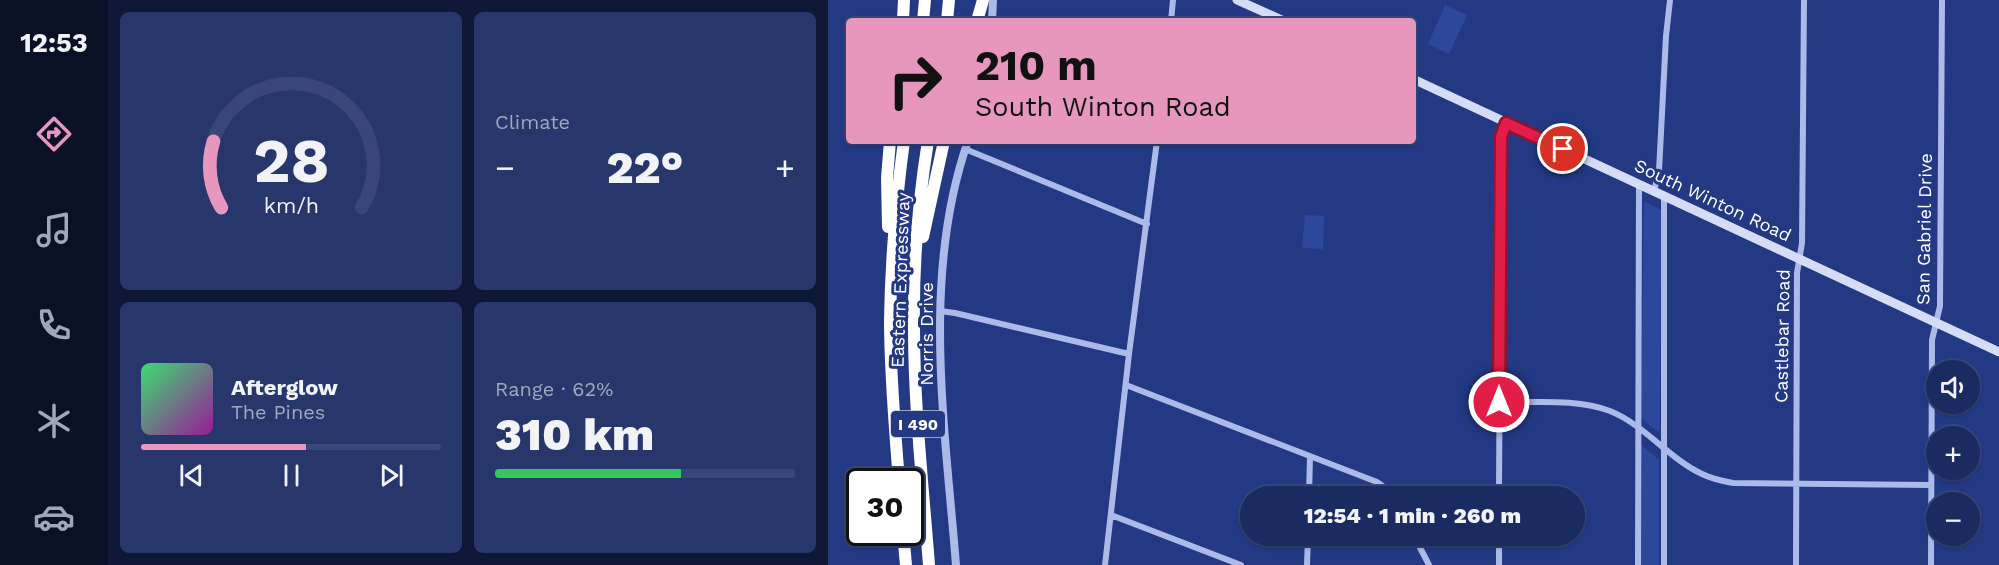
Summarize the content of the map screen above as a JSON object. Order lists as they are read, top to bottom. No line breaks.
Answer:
{"streets":{"highway":["Eastern Expressway","I 490"],"main road":["South Winton Road"],"street":["San Gabriel Drive","Norris Drive","Castlebar Road"]},"crossings":[["South Winton Road","San Gabriel Drive"],["South Winton Road","Castlebar Road"]],"page":{"tabs":"12:53","tile":["Climate",["Range · 62%","310 km"]],"turn":["210 m","South Winton Road"],"heat":["−","22°","+"],"map_buttons":["+","−"],"song":["Afterglow","The Pines"],"limit":"30","trip":"12:54 · 1 min · 260 m","gauge":["28","km/h"]}}
